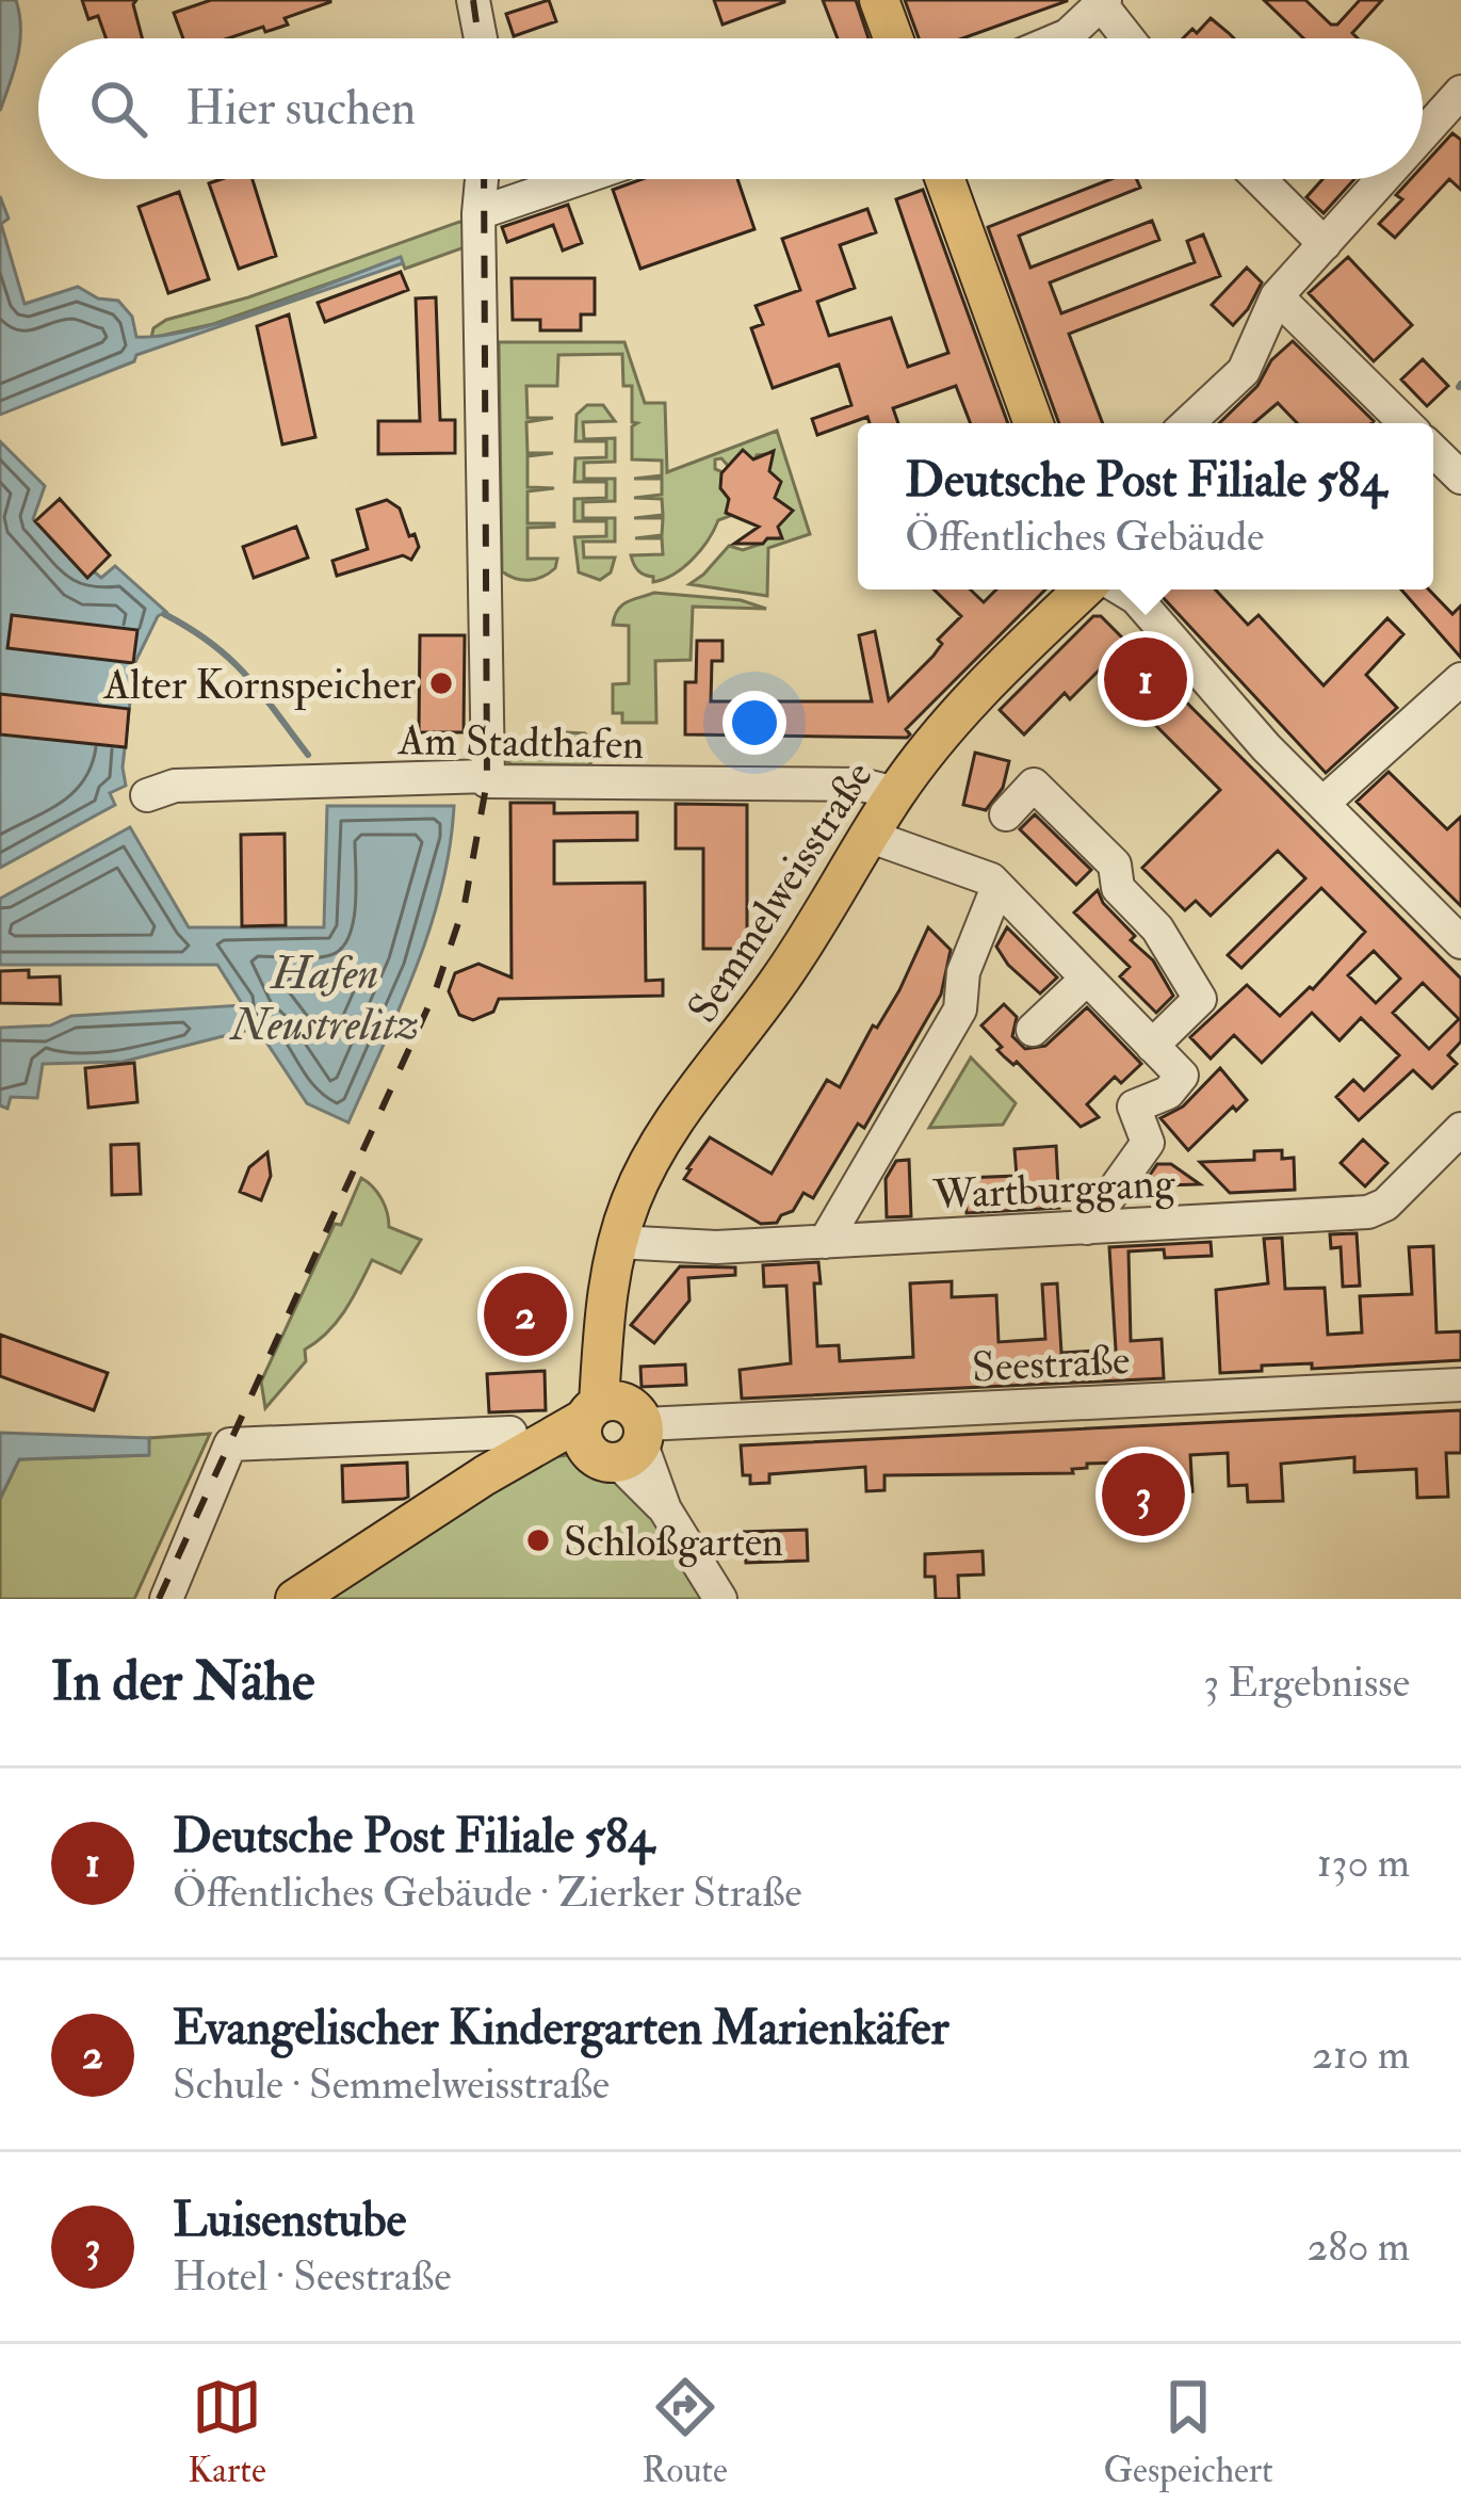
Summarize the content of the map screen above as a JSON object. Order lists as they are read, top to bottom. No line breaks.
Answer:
{"streets":{"main road":["Semmelweisstraße"],"street":["Am Stadthafen","Wartburggang","Seestraße"]},"crossings":[["Am Stadthafen","Semmelweisstraße"],["Semmelweisstraße","Wartburggang"],["Semmelweisstraße","Seestraße"]],"water":["Hafen Neustrelitz"],"places":["Alter Kornspeicher","Schloßgarten"],"page":{"search":"Hier suchen","popup":["Deutsche Post Filiale 584","Öffentliches Gebäude"],"pins":["1","2","3"],"heading":["In der Nähe","3 Ergebnisse"],"list":[{"mark":"1","name":"Deutsche Post Filiale 584","note":"Öffentliches Gebäude · Zierker Straße","value":"130 m"},{"mark":"2","name":"Evangelischer Kindergarten Marienkäfer","note":"Schule · Semmelweisstraße","value":"210 m"},{"mark":"3","name":"Luisenstube","note":"Hotel · Seestraße","value":"280 m"}],"nav":["Karte","Route","Gespeichert"]}}
